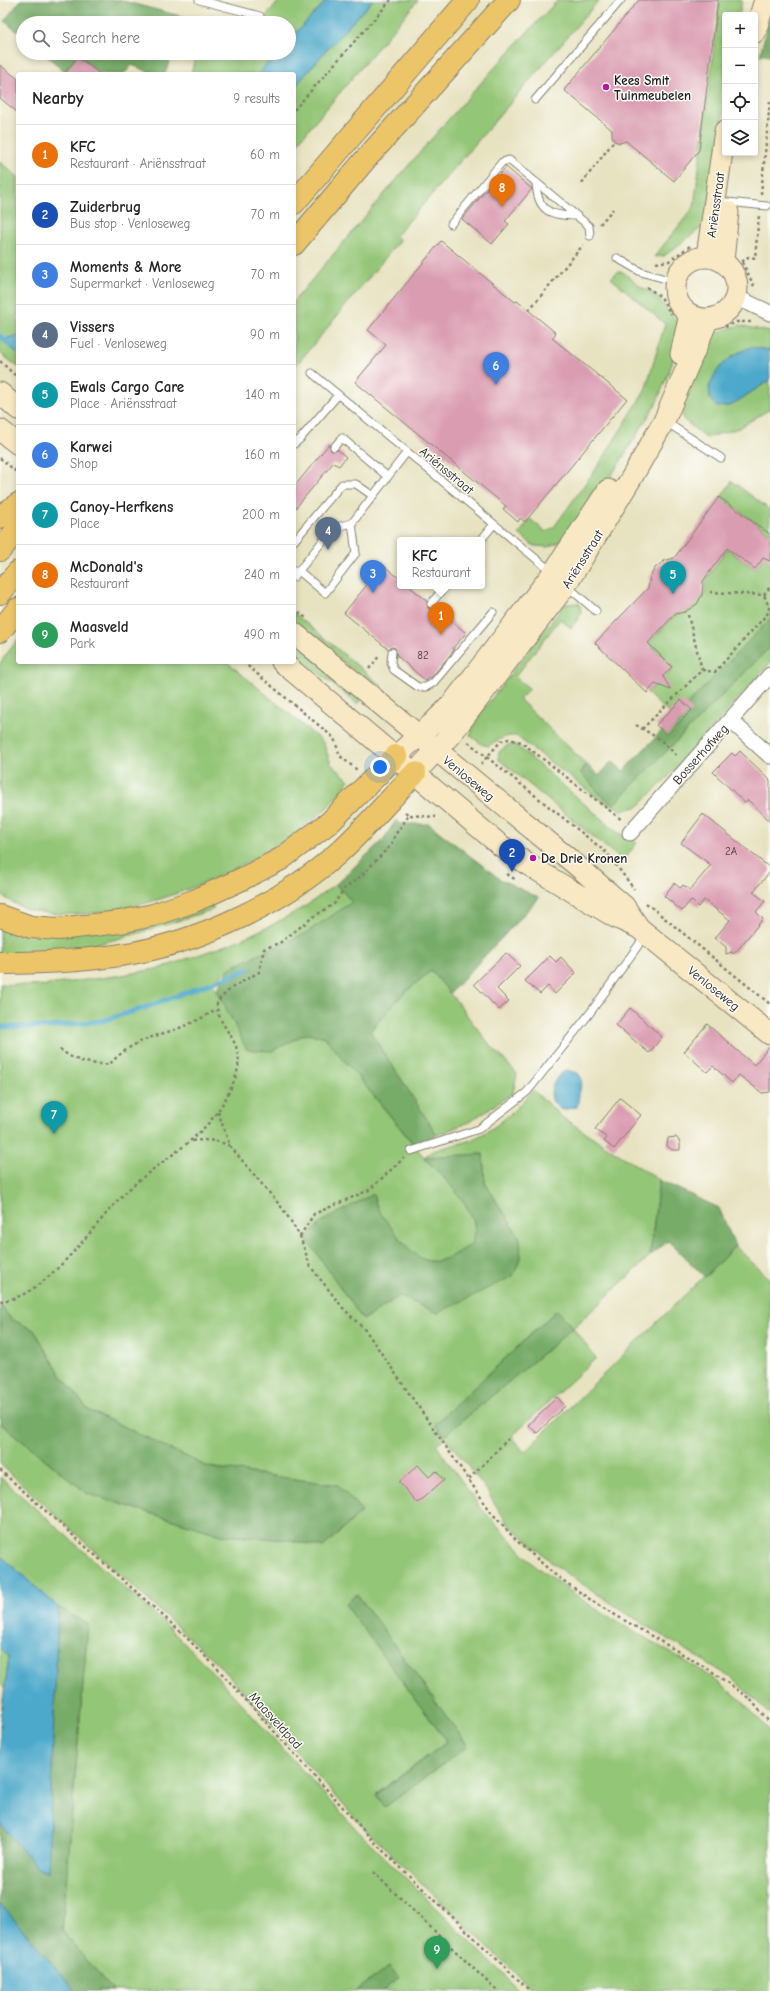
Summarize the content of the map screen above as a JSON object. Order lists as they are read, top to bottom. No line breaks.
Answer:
{"streets":{"main road":["Ariënsstraat","Venloseweg"],"street":["Bosserhofweg"],"lane":["Ariénsstraat"],"path":["Maasveldpad"]},"crossings":[["Ariënsstraat","Ariénsstraat"],["Ariënsstraat","Venloseweg"]],"places":["Kees Smit Tuinmeubelen","De Drie Kronen"],"house_numbers":["82","2A"],"page":{"map_buttons":["+","−"],"search":"Search here","heading":["Nearby","9 results"],"list":[{"mark":"1","name":"KFC","note":"Restaurant · Ariënsstraat","value":"60 m"},{"mark":"2","name":"Zuiderbrug","note":"Bus stop · Venloseweg","value":"70 m"},{"mark":"3","name":"Moments & More","note":"Supermarket · Venloseweg","value":"70 m"},{"mark":"4","name":"Vissers","note":"Fuel · Venloseweg","value":"90 m"},{"mark":"5","name":"Ewals Cargo Care","note":"Place · Ariënsstraat","value":"140 m"},{"mark":"6","name":"Karwei","note":"Shop","value":"160 m"},{"mark":"7","name":"Canoy-Herfkens","note":"Place","value":"200 m"},{"mark":"8","name":"McDonald's","note":"Restaurant","value":"240 m"},{"mark":"9","name":"Maasveld","note":"Park","value":"490 m"}],"pins":["8","6","4","3","5","1","2","7","9"],"popup":["KFC","Restaurant"]}}
